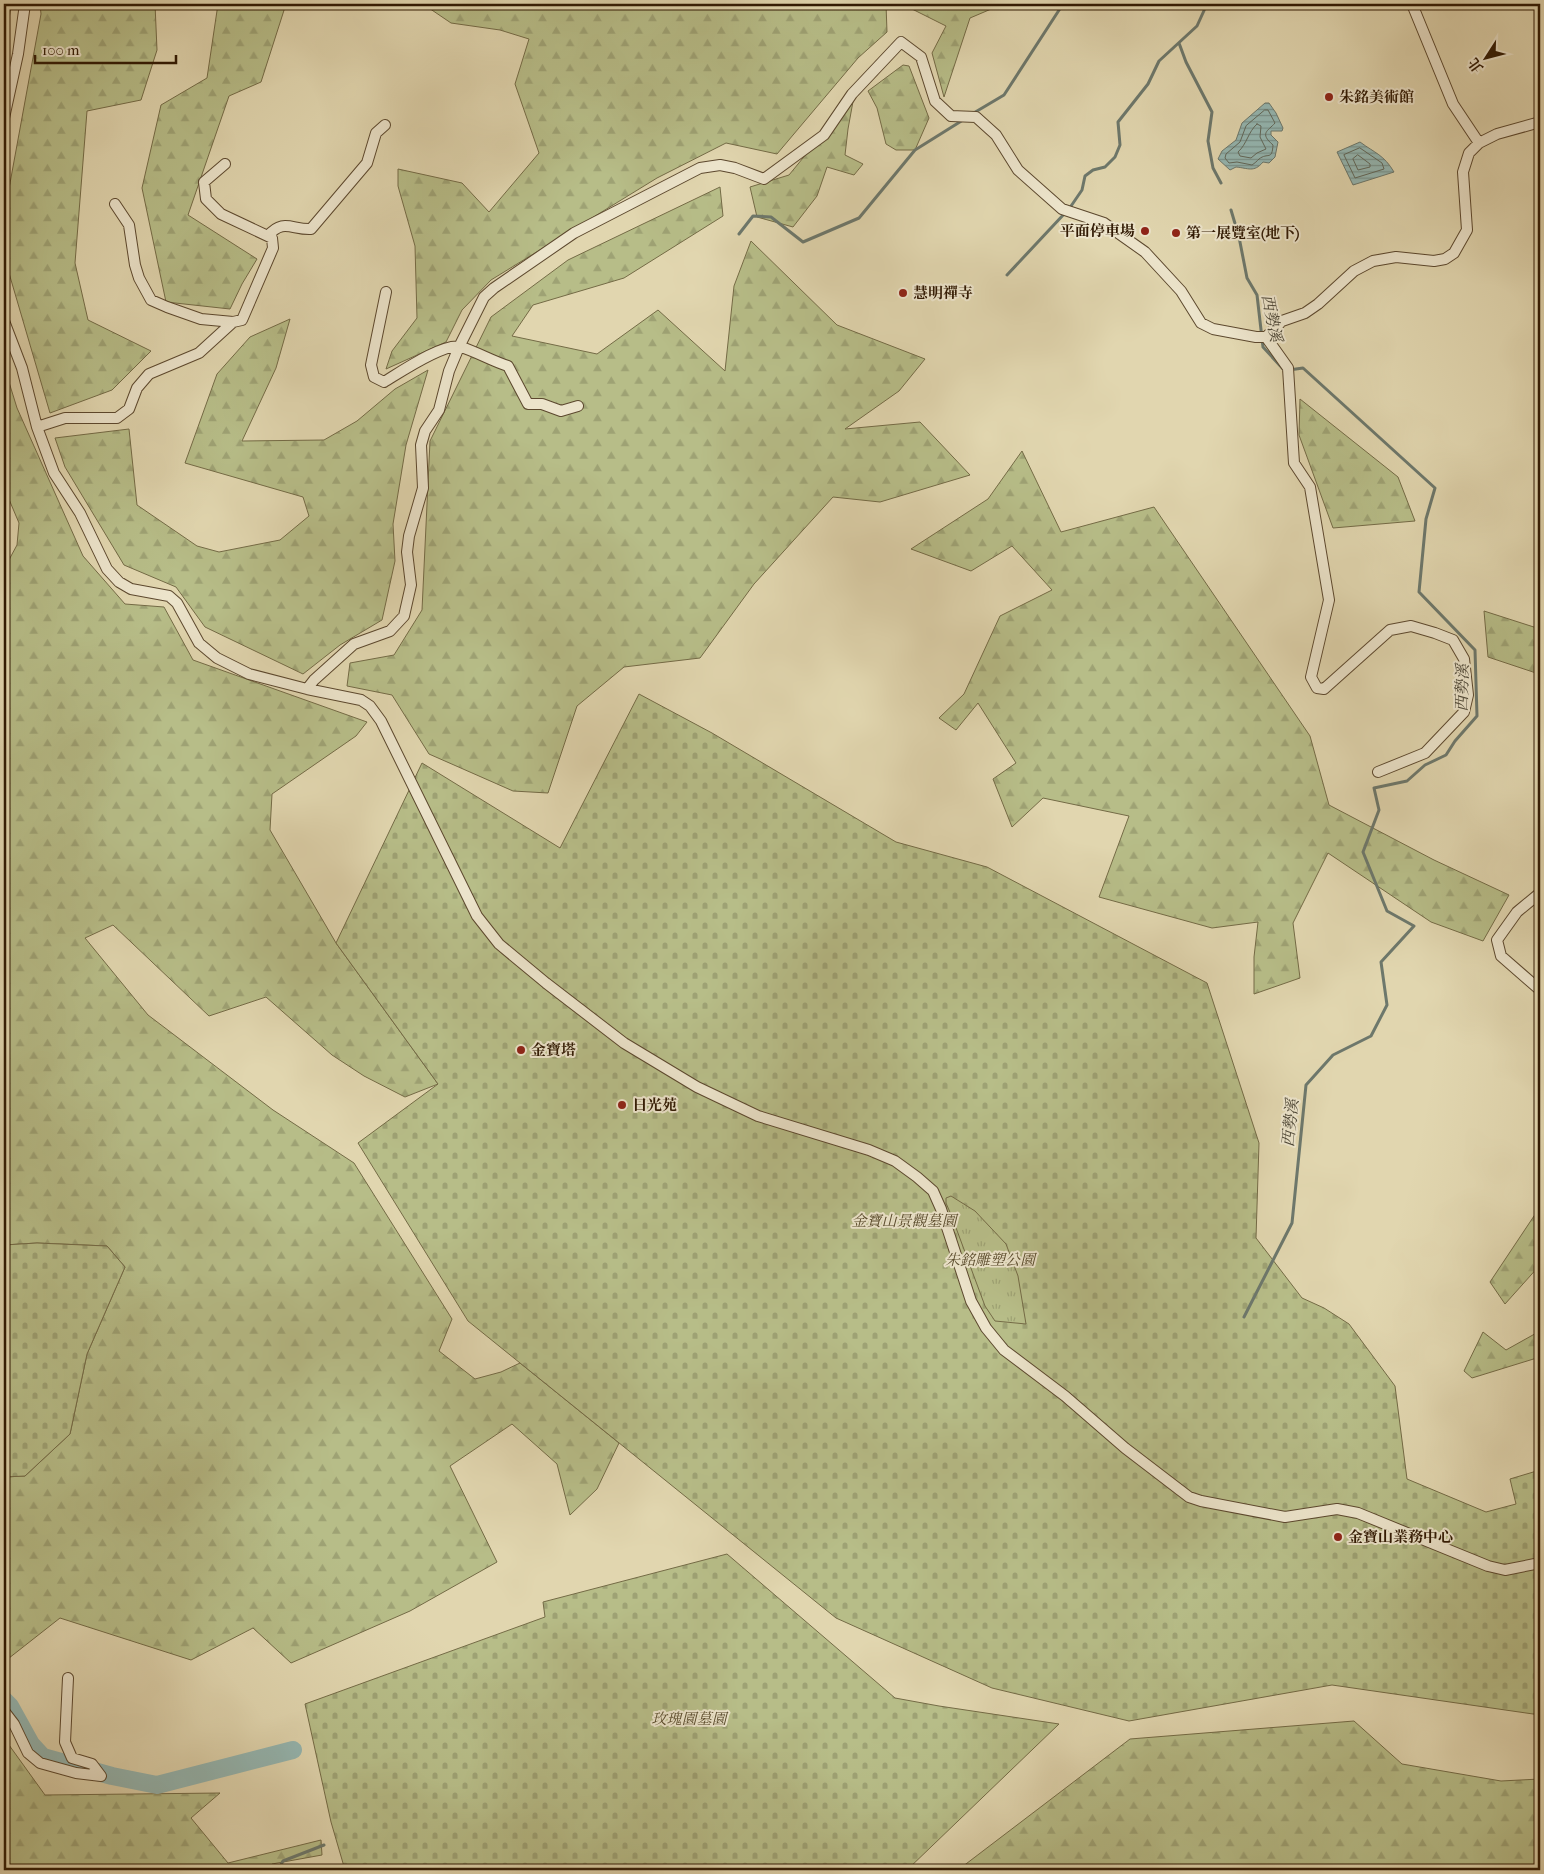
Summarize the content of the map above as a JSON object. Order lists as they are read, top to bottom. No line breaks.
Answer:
{"water":["西勢溪"],"parks":["金寶山景觀墓園","朱銘雕塑公園","玫瑰園墓園"],"places":["朱銘美術館","平面停車場","第一展覽室(地下)","慧明禪寺","金寶塔","日光苑","金寶山業務中心"],"scale_bar":"100 m","north":"bottom left"}
